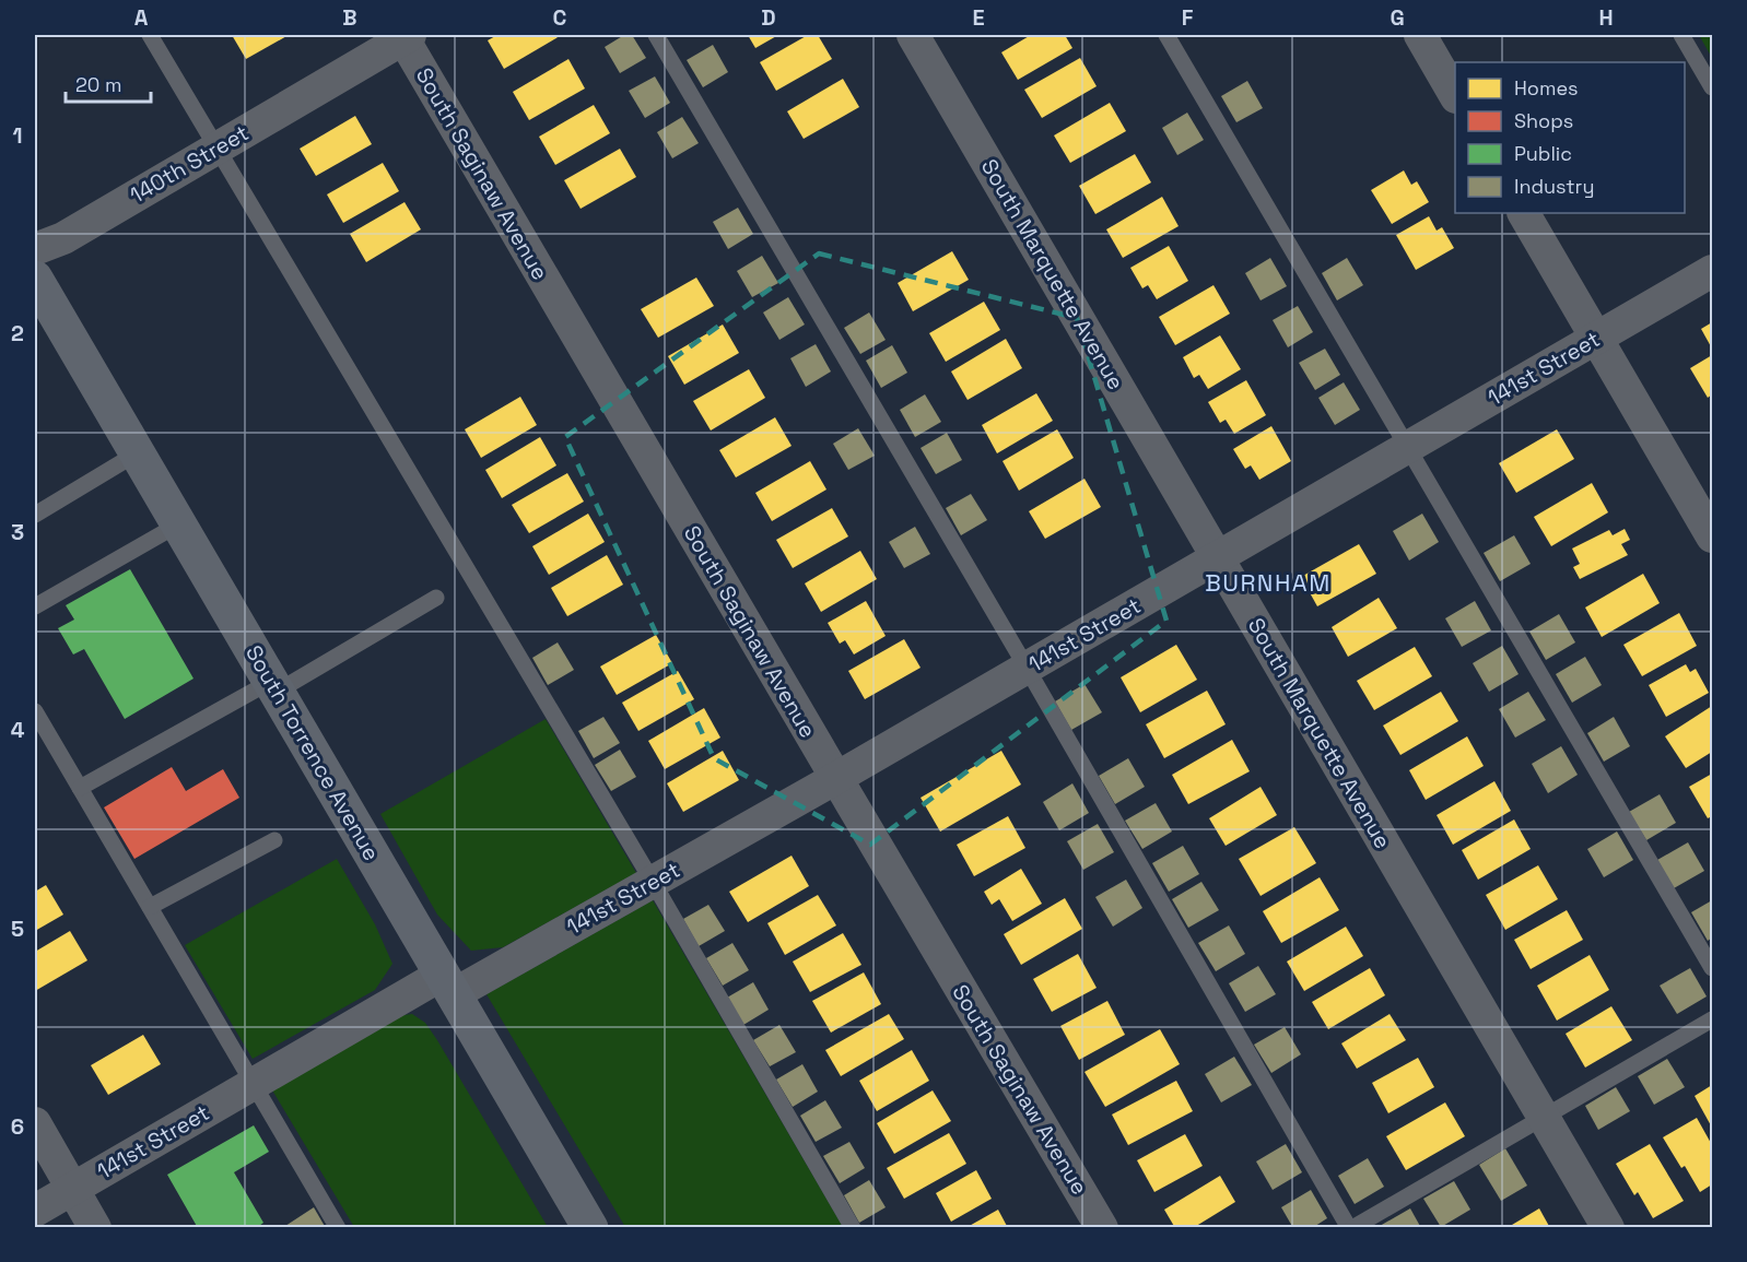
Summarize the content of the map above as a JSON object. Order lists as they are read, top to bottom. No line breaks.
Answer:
{"streets":{"main road":["South Torrence Avenue"],"street":["140th Street","South Saginaw Avenue","South Marquette Avenue","141st Street"]},"crossings":[["140th Street","South Saginaw Avenue"],["South Saginaw Avenue","141st Street"],["South Marquette Avenue","141st Street"],["141st Street","South Torrence Avenue"]],"districts":["BURNHAM"],"legend":["Homes","Shops","Public","Industry"],"scale_bar":"20 m","grid":{"columns":["A","B","C","D","E","F","G","H"],"rows":["1","2","3","4","5","6"]}}
